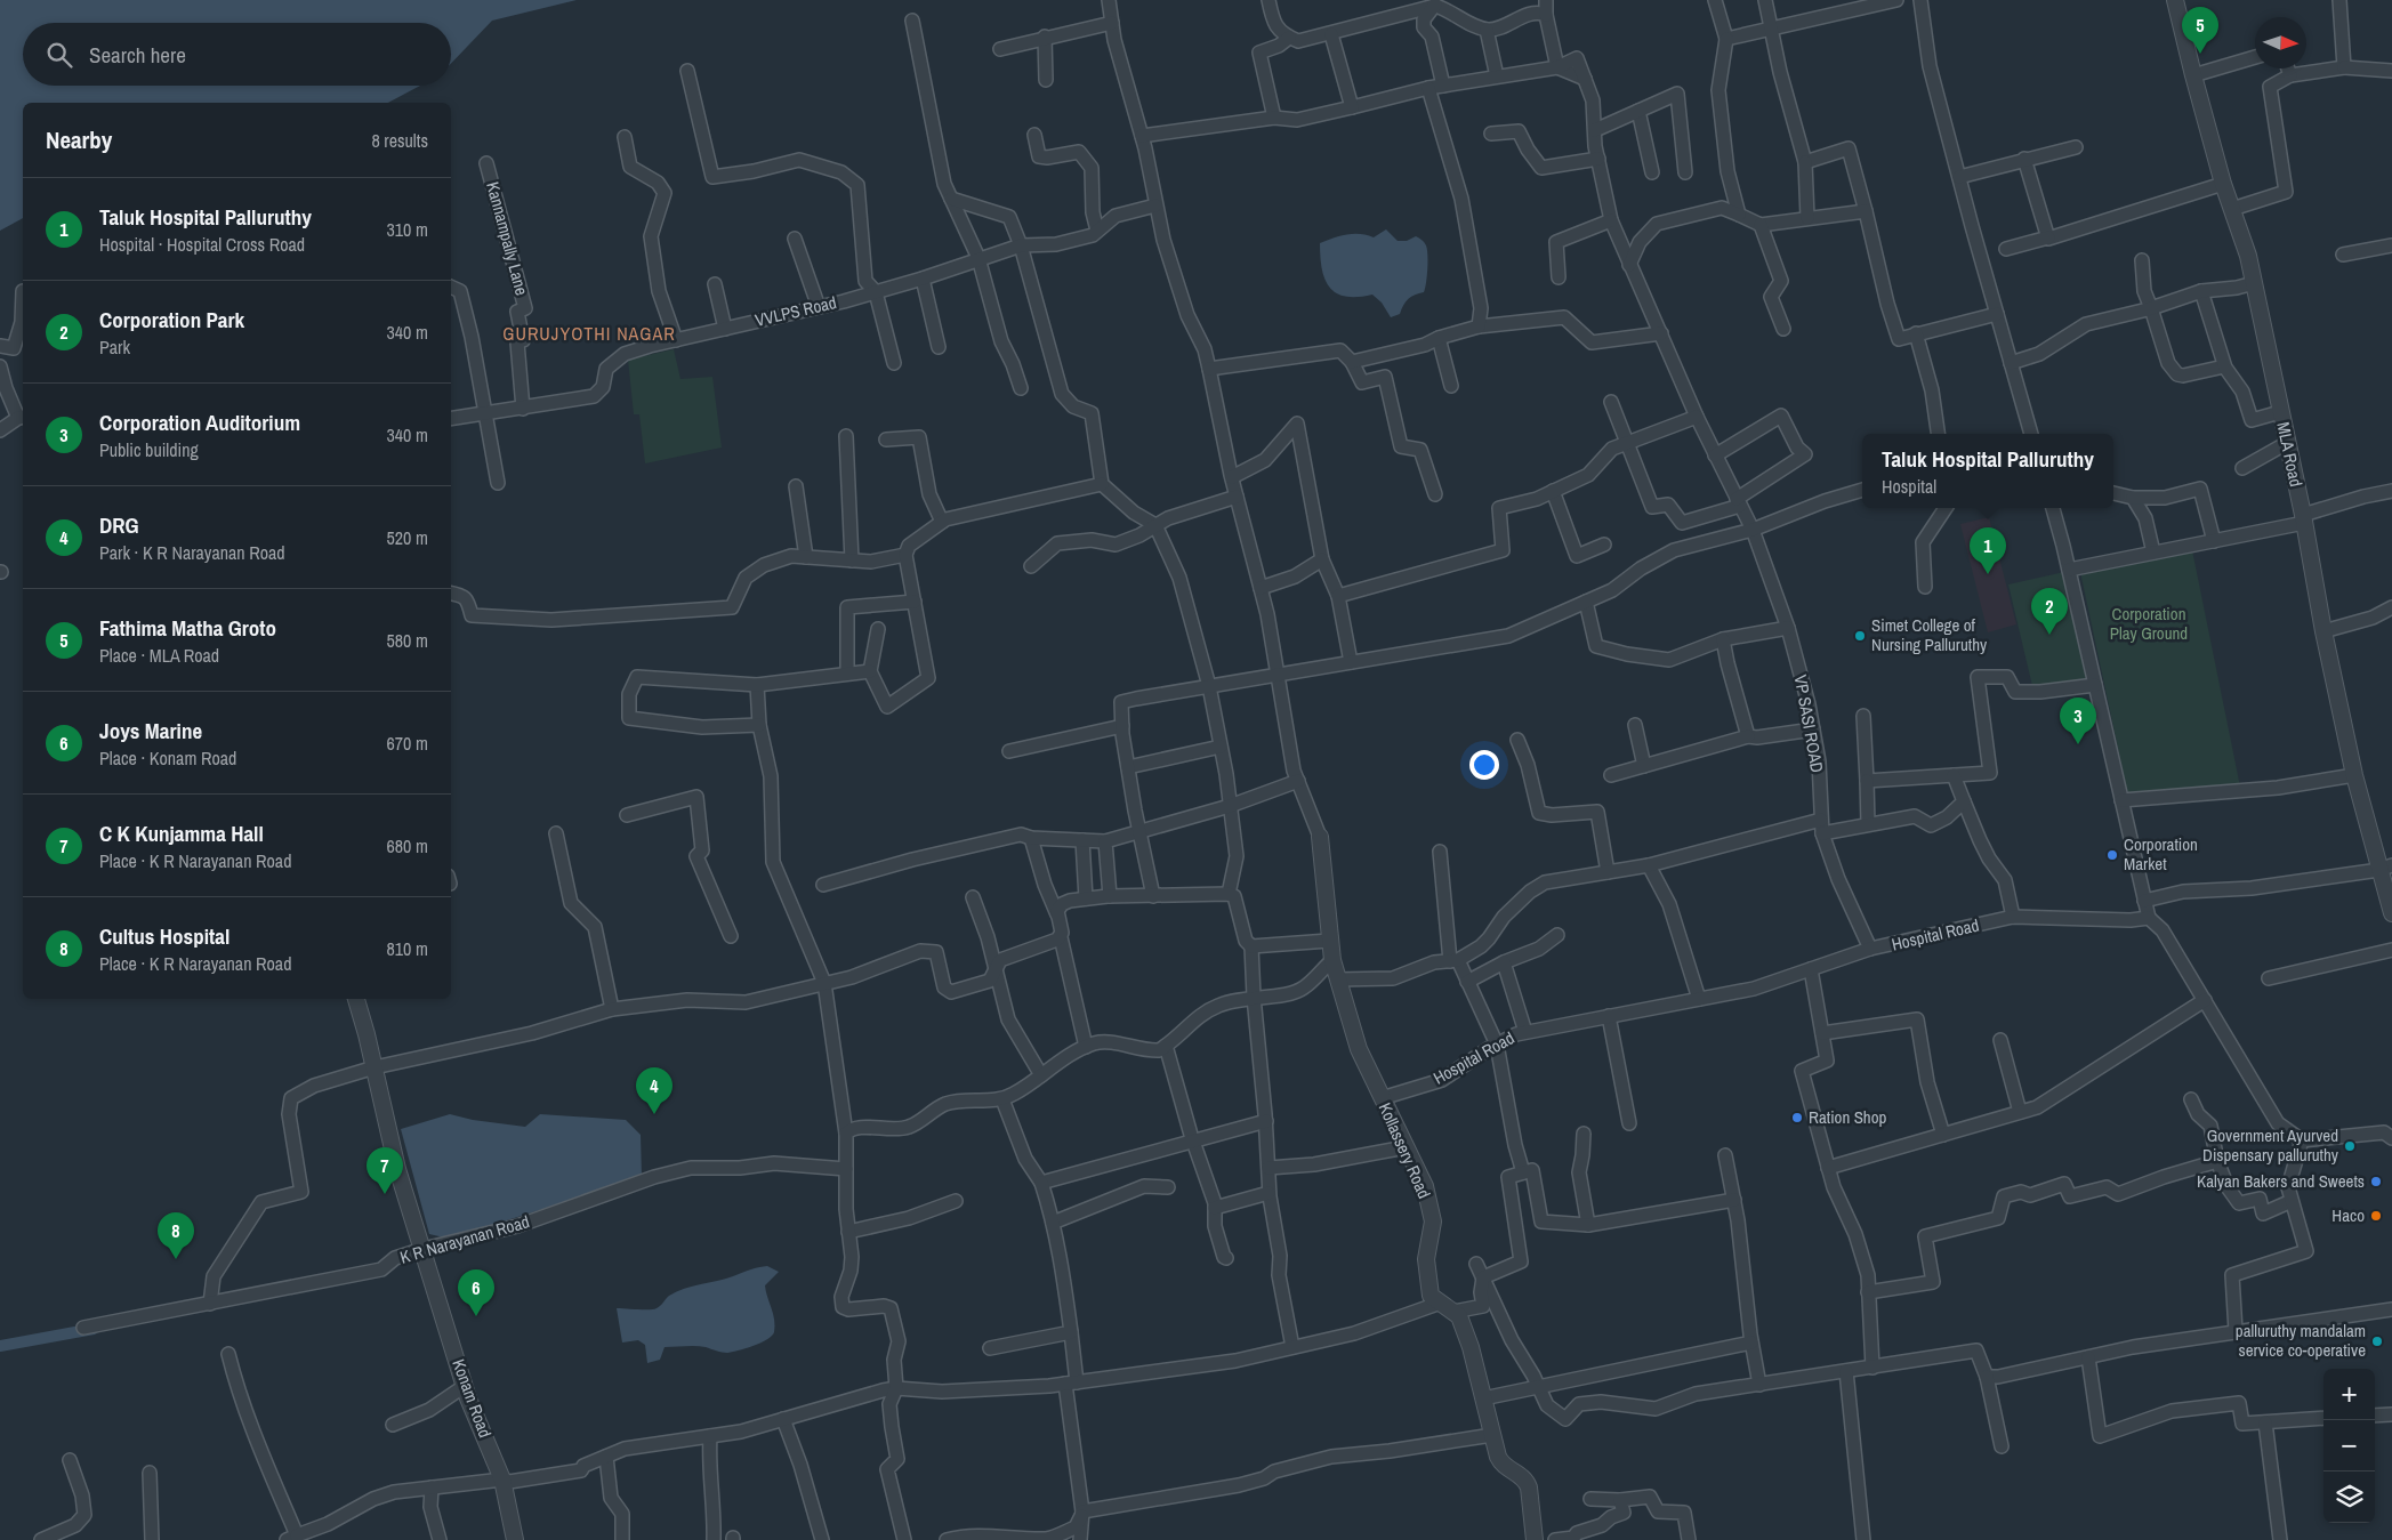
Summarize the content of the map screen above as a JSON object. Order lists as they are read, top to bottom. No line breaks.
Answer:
{"streets":{"street":["Kannampally Lane","VVLPS Road","MLA Road","VP SASI ROAD","Hospital Road","Kollassery Road","K R Narayanan Road","Konam Road"]},"crossings":[["Kannampally Lane","VVLPS Road"],["VP SASI ROAD","Hospital Road"],["Hospital Road","Kollassery Road"],["K R Narayanan Road","Konam Road"]],"districts":["GURUJYOTHI NAGAR"],"parks":["Corporation Play Ground"],"places":["Simet College of Nursing Palluruthy","Corporation Market","Ration Shop","Government Ayurved Dispensary palluruthy","Kalyan Bakers and Sweets","Haco","palluruthy mandalam service co-operative"],"north":"right","page":{"pins":["5","1","2","3","4","7","8","6"],"search":"Search here","heading":["Nearby","8 results"],"list":[{"mark":"1","name":"Taluk Hospital Palluruthy","note":"Hospital · Hospital Cross Road","value":"310 m"},{"mark":"2","name":"Corporation Park","note":"Park","value":"340 m"},{"mark":"3","name":"Corporation Auditorium","note":"Public building","value":"340 m"},{"mark":"4","name":"DRG","note":"Park · K R Narayanan Road","value":"520 m"},{"mark":"5","name":"Fathima Matha Groto","note":"Place · MLA Road","value":"580 m"},{"mark":"6","name":"Joys Marine","note":"Place · Konam Road","value":"670 m"},{"mark":"7","name":"C K Kunjamma Hall","note":"Place · K R Narayanan Road","value":"680 m"},{"mark":"8","name":"Cultus Hospital","note":"Place · K R Narayanan Road","value":"810 m"}],"popup":["Taluk Hospital Palluruthy","Hospital"],"map_buttons":["+","−"]}}
